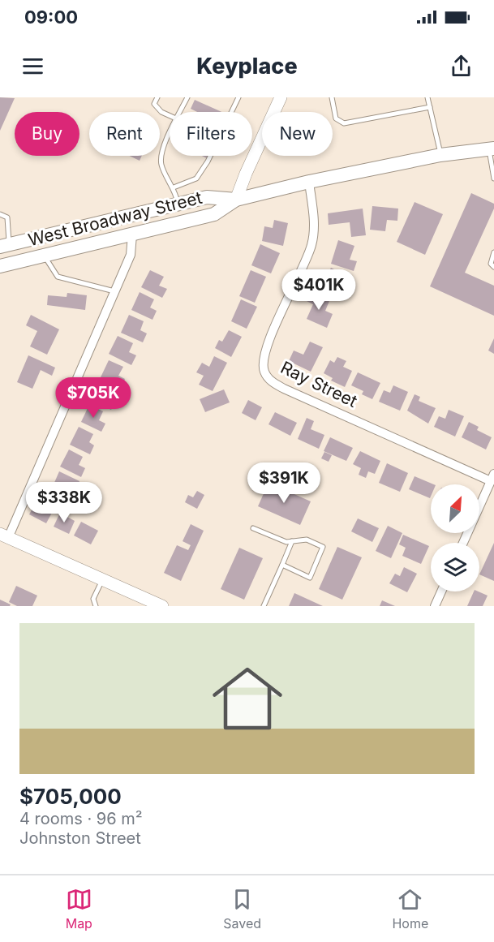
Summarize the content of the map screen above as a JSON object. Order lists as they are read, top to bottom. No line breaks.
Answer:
{"streets":{"main road":["West Broadway Street"],"street":["Ray Street"]},"crossings":[["West Broadway Street","Ray Street"]],"north":"top right","page":{"status":"09:00","header":"Keyplace","chip":["Buy","Rent","Filters","New"],"price":["$401K","$705K","$391K","$338K"],"list":[{"name":"$705,000","note":"4 rooms · 96 m² · Johnston Street"}],"tabs":["Map","Saved","Home"]}}
